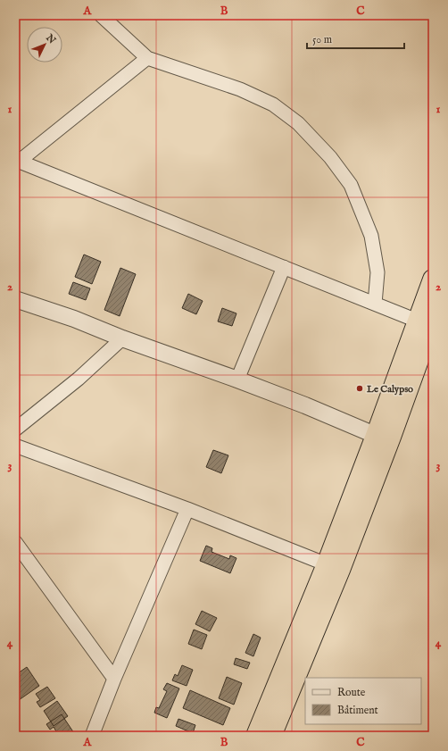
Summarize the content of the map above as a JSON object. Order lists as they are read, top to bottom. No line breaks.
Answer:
{"places":["Le Calypso"],"legend":["Route","Bâtiment"],"scale_bar":"50 m","north":"top right","grid":{"columns":["A","B","C"],"rows":["1","2","3","4"]}}
